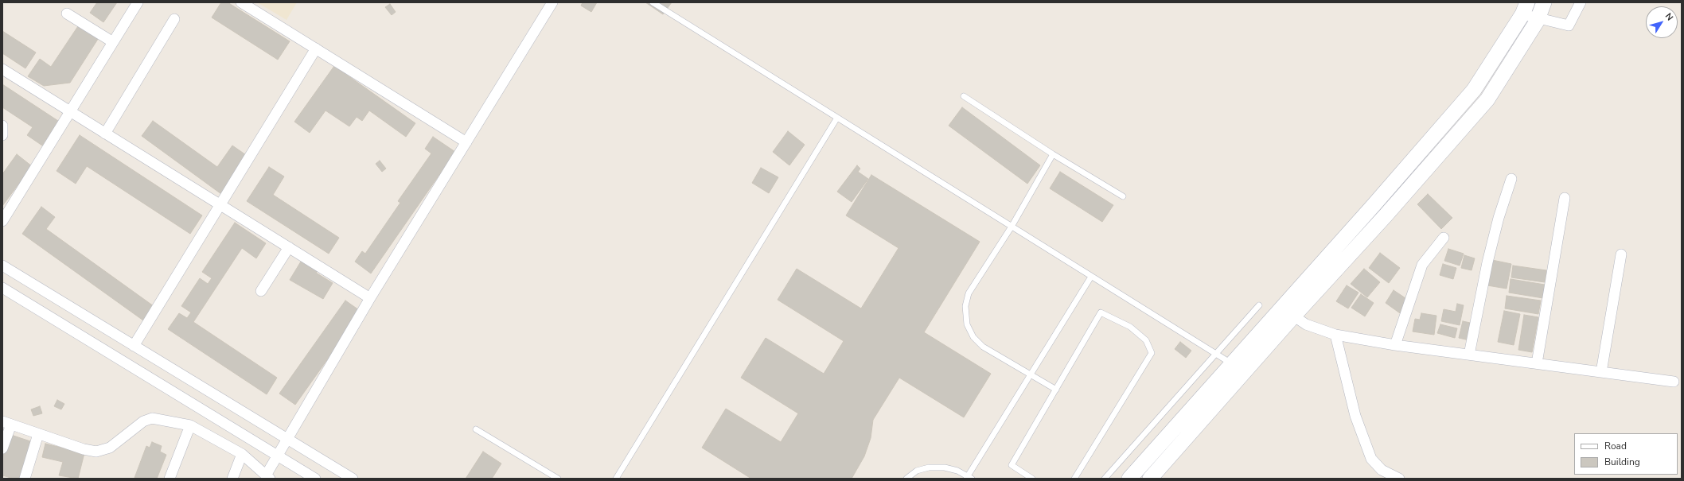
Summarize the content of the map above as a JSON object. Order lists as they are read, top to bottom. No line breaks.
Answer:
{"legend":["Road","Building"],"north":"top right"}
